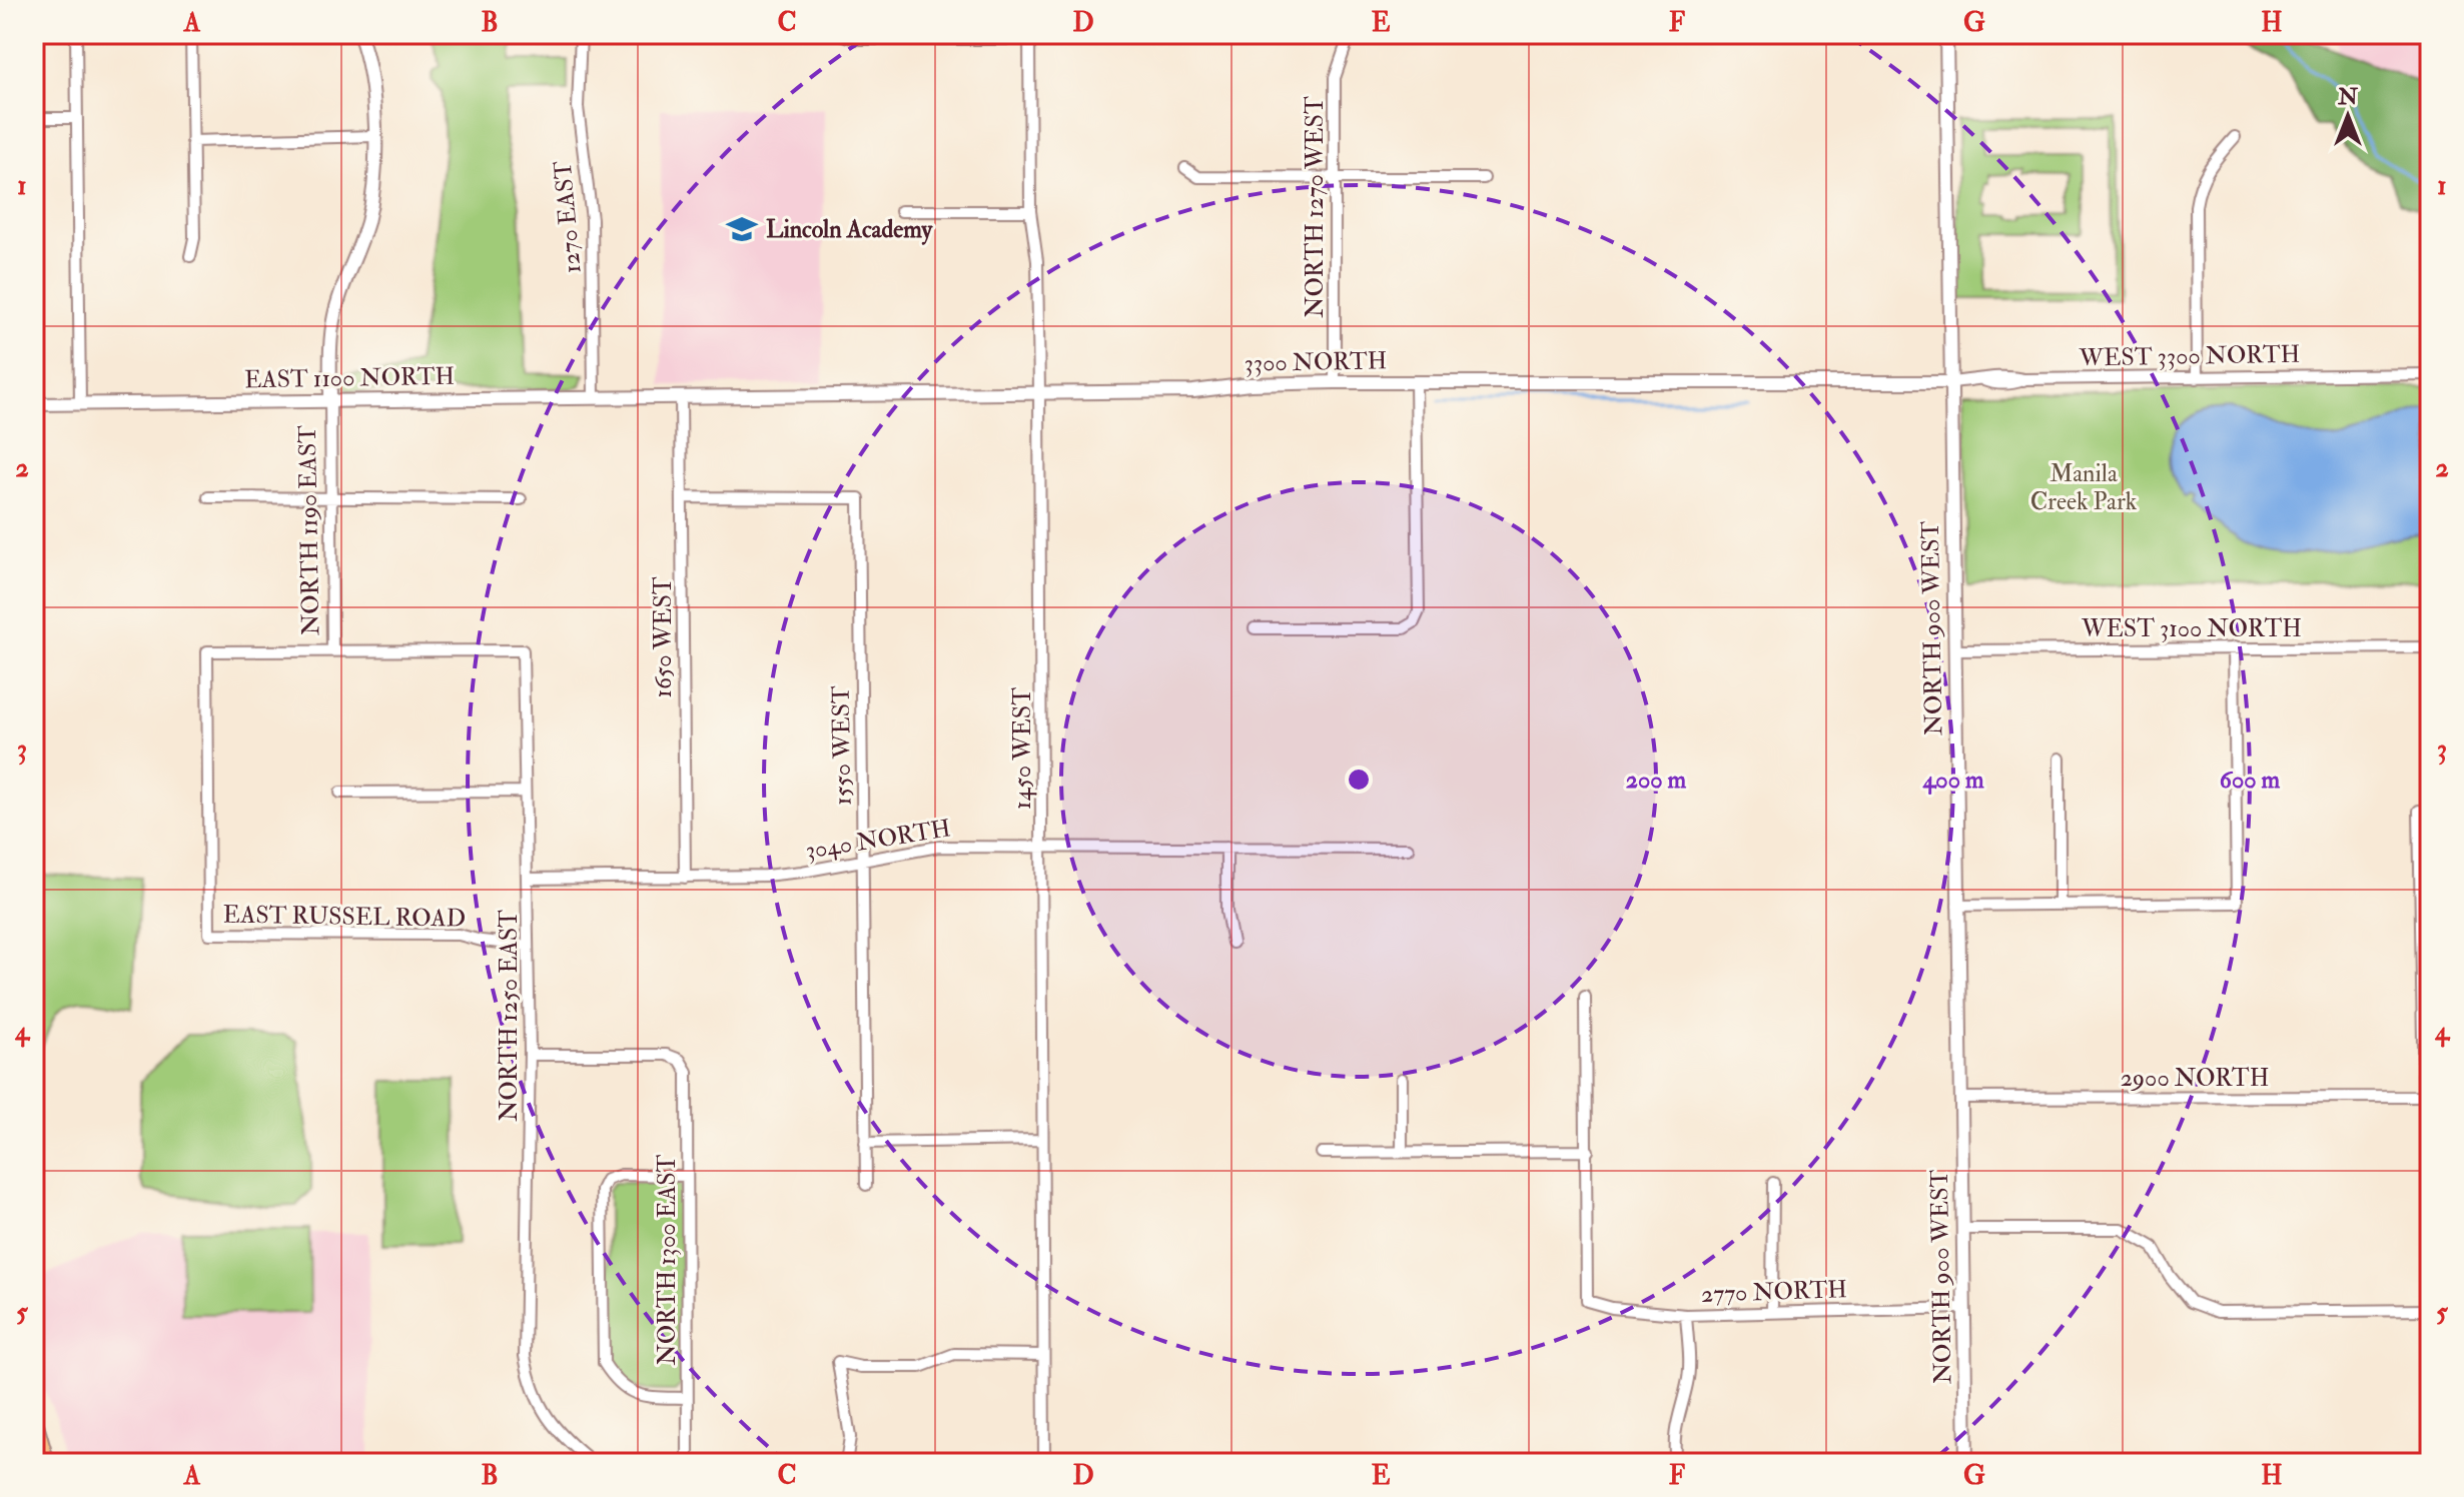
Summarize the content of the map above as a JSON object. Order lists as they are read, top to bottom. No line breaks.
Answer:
{"streets":{"street":["NORTH 1270 WEST","1270 EAST","WEST 3300 NORTH","3300 NORTH","EAST 1100 NORTH","NORTH 1190 EAST","NORTH 900 WEST","WEST 3100 NORTH","1650 WEST","1550 WEST","1450 WEST","3040 NORTH","EAST RUSSEL ROAD","NORTH 1250 EAST","2900 NORTH","NORTH 1300 EAST","2770 NORTH"]},"crossings":[["NORTH 1270 WEST","3300 NORTH"],["1270 EAST","EAST 1100 NORTH"],["WEST 3300 NORTH","3300 NORTH"],["WEST 3300 NORTH","NORTH 900 WEST"],["3300 NORTH","EAST 1100 NORTH"],["3300 NORTH","NORTH 900 WEST"],["3300 NORTH","1650 WEST"],["3300 NORTH","1450 WEST"],["EAST 1100 NORTH","NORTH 1190 EAST"],["EAST 1100 NORTH","1650 WEST"],["NORTH 1190 EAST","EAST RUSSEL ROAD"],["NORTH 1190 EAST","NORTH 1250 EAST"],["NORTH 900 WEST","WEST 3100 NORTH"],["NORTH 900 WEST","2900 NORTH"],["NORTH 900 WEST","2770 NORTH"],["1650 WEST","1550 WEST"],["1650 WEST","3040 NORTH"],["1550 WEST","3040 NORTH"],["1450 WEST","3040 NORTH"],["3040 NORTH","NORTH 1250 EAST"],["EAST RUSSEL ROAD","NORTH 1250 EAST"],["NORTH 1250 EAST","NORTH 1300 EAST"]],"parks":["Manila Creek Park"],"places":{"school or university":["Lincoln Academy"]},"north":"top","grid":{"columns":["A","B","C","D","E","F","G","H"],"rows":["1","2","3","4","5"]},"rings":["200 m","400 m","600 m"]}
